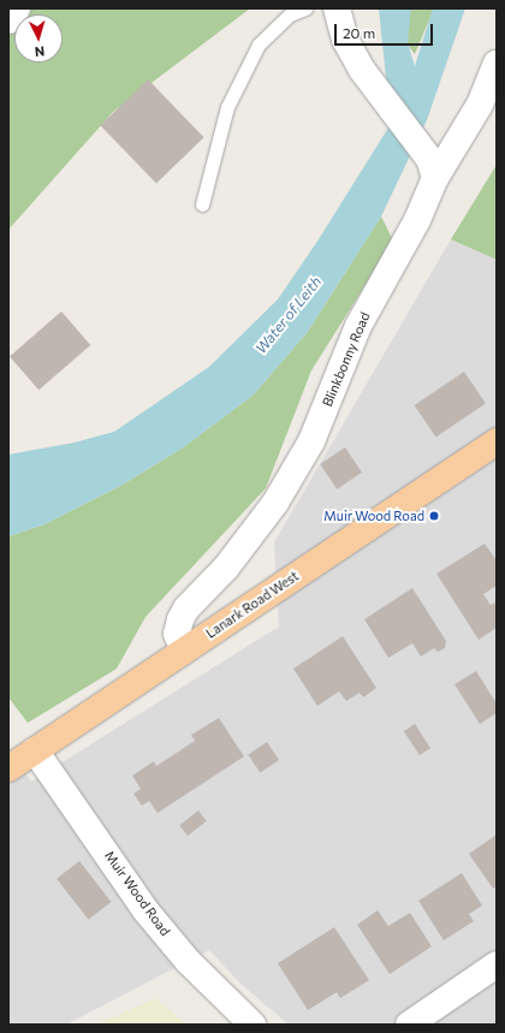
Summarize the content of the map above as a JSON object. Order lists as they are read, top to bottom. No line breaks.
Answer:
{"streets":{"main road":["Lanark Road West"],"street":["Blinkbonny Road","Muir Wood Road"]},"crossings":[["Blinkbonny Road","Lanark Road West"],["Lanark Road West","Muir Wood Road"]],"water":["Water of Leith"],"places":["Muir Wood Road"],"scale_bar":"20 m","north":"bottom"}
